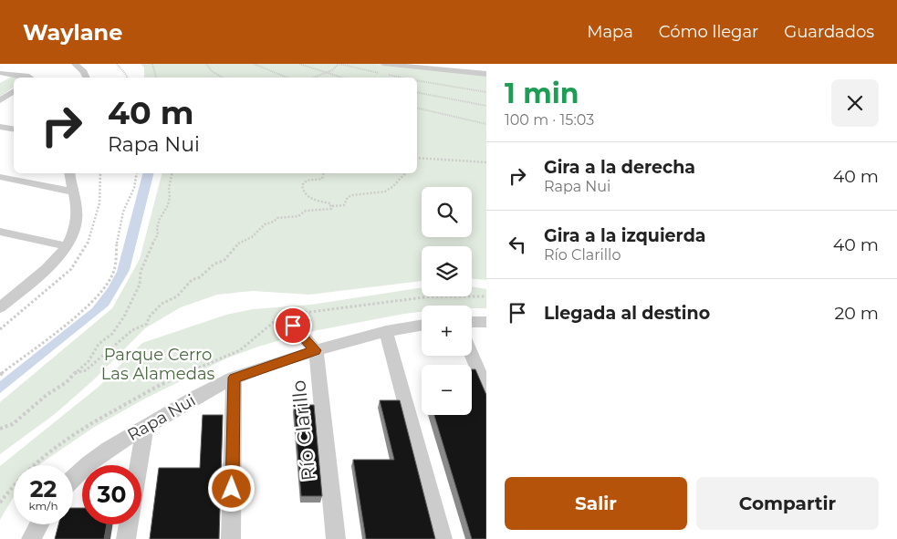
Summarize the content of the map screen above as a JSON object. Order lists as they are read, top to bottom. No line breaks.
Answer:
{"streets":{"street":["Rapa Nui","Río Clarillo"]},"crossings":[["Rapa Nui","Río Clarillo"]],"parks":["Parque Cerro Las Alamedas"],"page":{"header":"Waylane","nav":["Mapa","Cómo llegar","Guardados"],"heading":["1 min","100 m · 15:03"],"turn":["40 m","Rapa Nui"],"list":[{"name":"Gira a la derecha","note":"Rapa Nui","value":"40 m"},{"name":"Gira a la izquierda","note":"Río Clarillo","value":"40 m"},{"name":"Llegada al destino","value":"20 m"}],"map_buttons":["+","−"],"speed":"22 km/h","limit":"30","buttons":["Salir","Compartir"]}}
